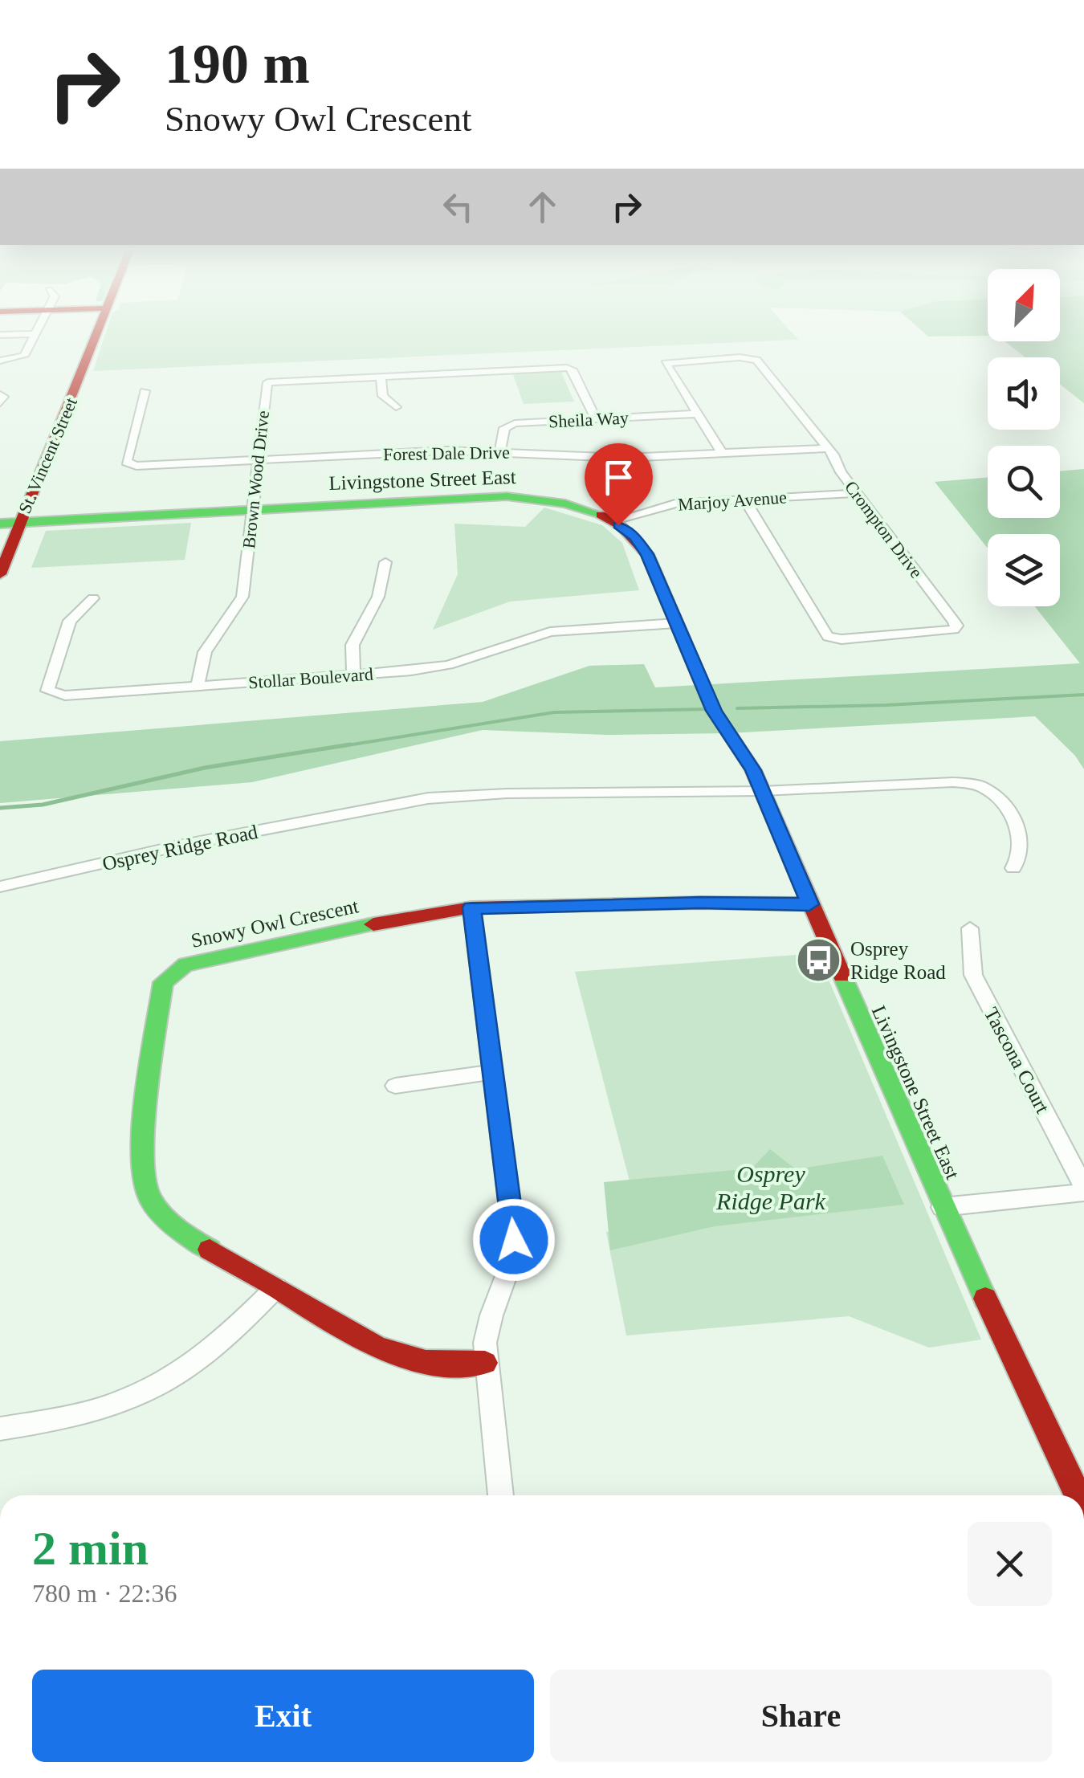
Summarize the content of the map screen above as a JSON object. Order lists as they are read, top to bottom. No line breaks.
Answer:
{"streets":{"street":["Sheila Way","Forest Dale Drive","St. Vincent Street","Brown Wood Drive","Livingstone Street East","Marjoy Avenue","Crompton Drive","Stollar Boulevard","Osprey Ridge Road","Snowy Owl Crescent","Tascona Court"]},"crossings":[["Sheila Way","Forest Dale Drive"],["Sheila Way","Brown Wood Drive"],["Sheila Way","Crompton Drive"],["Forest Dale Drive","Brown Wood Drive"],["Forest Dale Drive","Crompton Drive"],["St. Vincent Street","Livingstone Street East"],["Brown Wood Drive","Livingstone Street East"],["Brown Wood Drive","Stollar Boulevard"],["Livingstone Street East","Marjoy Avenue"],["Livingstone Street East","Stollar Boulevard"],["Livingstone Street East","Osprey Ridge Road"],["Livingstone Street East","Snowy Owl Crescent"],["Marjoy Avenue","Crompton Drive"]],"parks":["Osprey Ridge Park"],"places":{"bus stop":["Osprey Ridge Road"]},"north":"top right","page":{"turn":["190 m","Snowy Owl Crescent"],"heading":["2 min","780 m · 22:36"],"buttons":["Exit","Share"]}}
